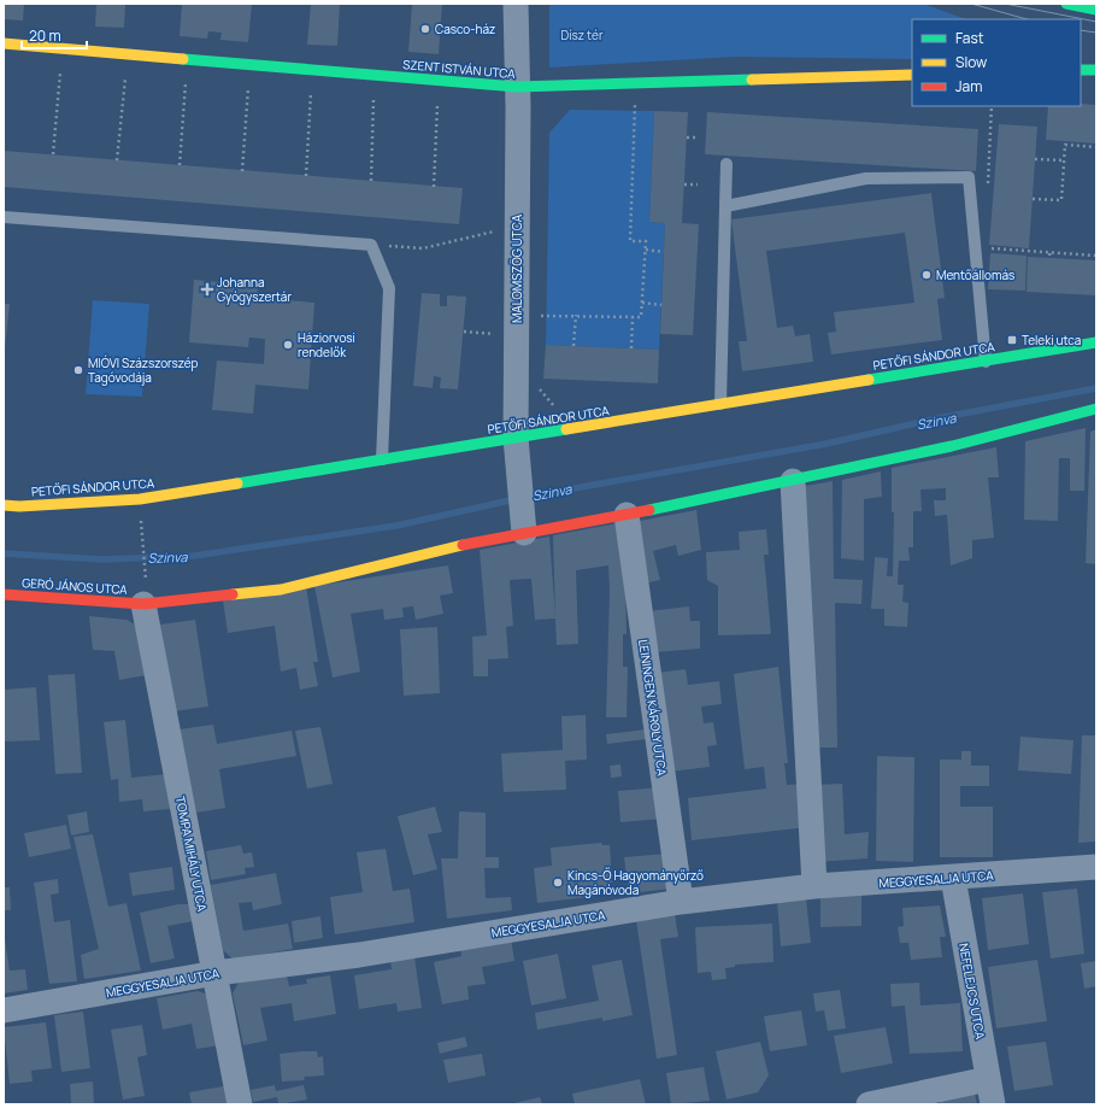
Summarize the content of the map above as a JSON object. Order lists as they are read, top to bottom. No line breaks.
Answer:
{"streets":{"street":["SZENT ISTVÁN UTCA","MALOMSZÖG UTCA","PETŐFI SÁNDOR UTCA","GERÓ JÁNOS UTCA","LEININGEN KÁROLY UTCA","TOMPA MIHÁLY UTCA","MEGGYESALJA UTCA","NEFELEJCS UTCA"]},"crossings":[["SZENT ISTVÁN UTCA","MALOMSZÖG UTCA"],["MALOMSZÖG UTCA","PETŐFI SÁNDOR UTCA"],["GERÓ JÁNOS UTCA","TOMPA MIHÁLY UTCA"],["LEININGEN KÁROLY UTCA","MEGGYESALJA UTCA"],["TOMPA MIHÁLY UTCA","MEGGYESALJA UTCA"],["MEGGYESALJA UTCA","NEFELEJCS UTCA"]],"water":["Szinva"],"parks":["Dísz tér"],"places":{"other":["Casco-ház","Mentőállomás","Háziorvosi rendelők","MIÓVI Százszorszép Tagóvodája","Kincs-Ő Hagyományőrző Magánóvoda"],"health":["Johanna Gyógyszertár"],"transit":["Teleki utca"]},"legend":["Fast","Slow","Jam"],"scale_bar":"20 m"}
